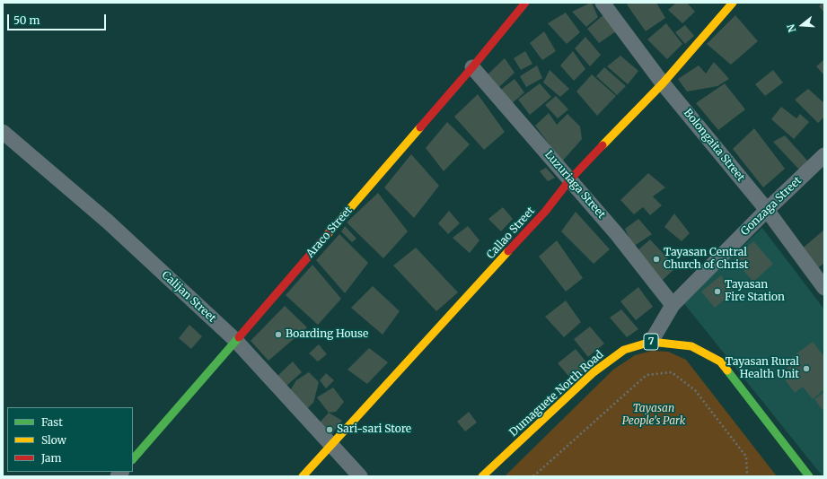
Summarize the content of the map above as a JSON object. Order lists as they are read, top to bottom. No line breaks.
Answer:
{"streets":{"main road":["Araco Street","Callao Street","7","Dumaguete North Road"],"street":["Bolongaita Street","Luzuriaga Street","Gonzaga Street","Calijan Street"]},"crossings":[["Bolongaita Street","Gonzaga Street"],["Bolongaita Street","Callao Street"],["Luzuriaga Street","Gonzaga Street"],["Luzuriaga Street","Araco Street"],["Luzuriaga Street","Callao Street"],["Gonzaga Street","Dumaguete North Road"],["Araco Street","Calijan Street"],["Callao Street","Calijan Street"]],"parks":["Tayasan People's Park"],"places":["Tayasan Central Church of Christ","Tayasan Fire Station","Boarding House","Tayasan Rural Health Unit","Sari-sari Store"],"legend":["Fast","Slow","Jam"],"scale_bar":"50 m","north":"left"}
